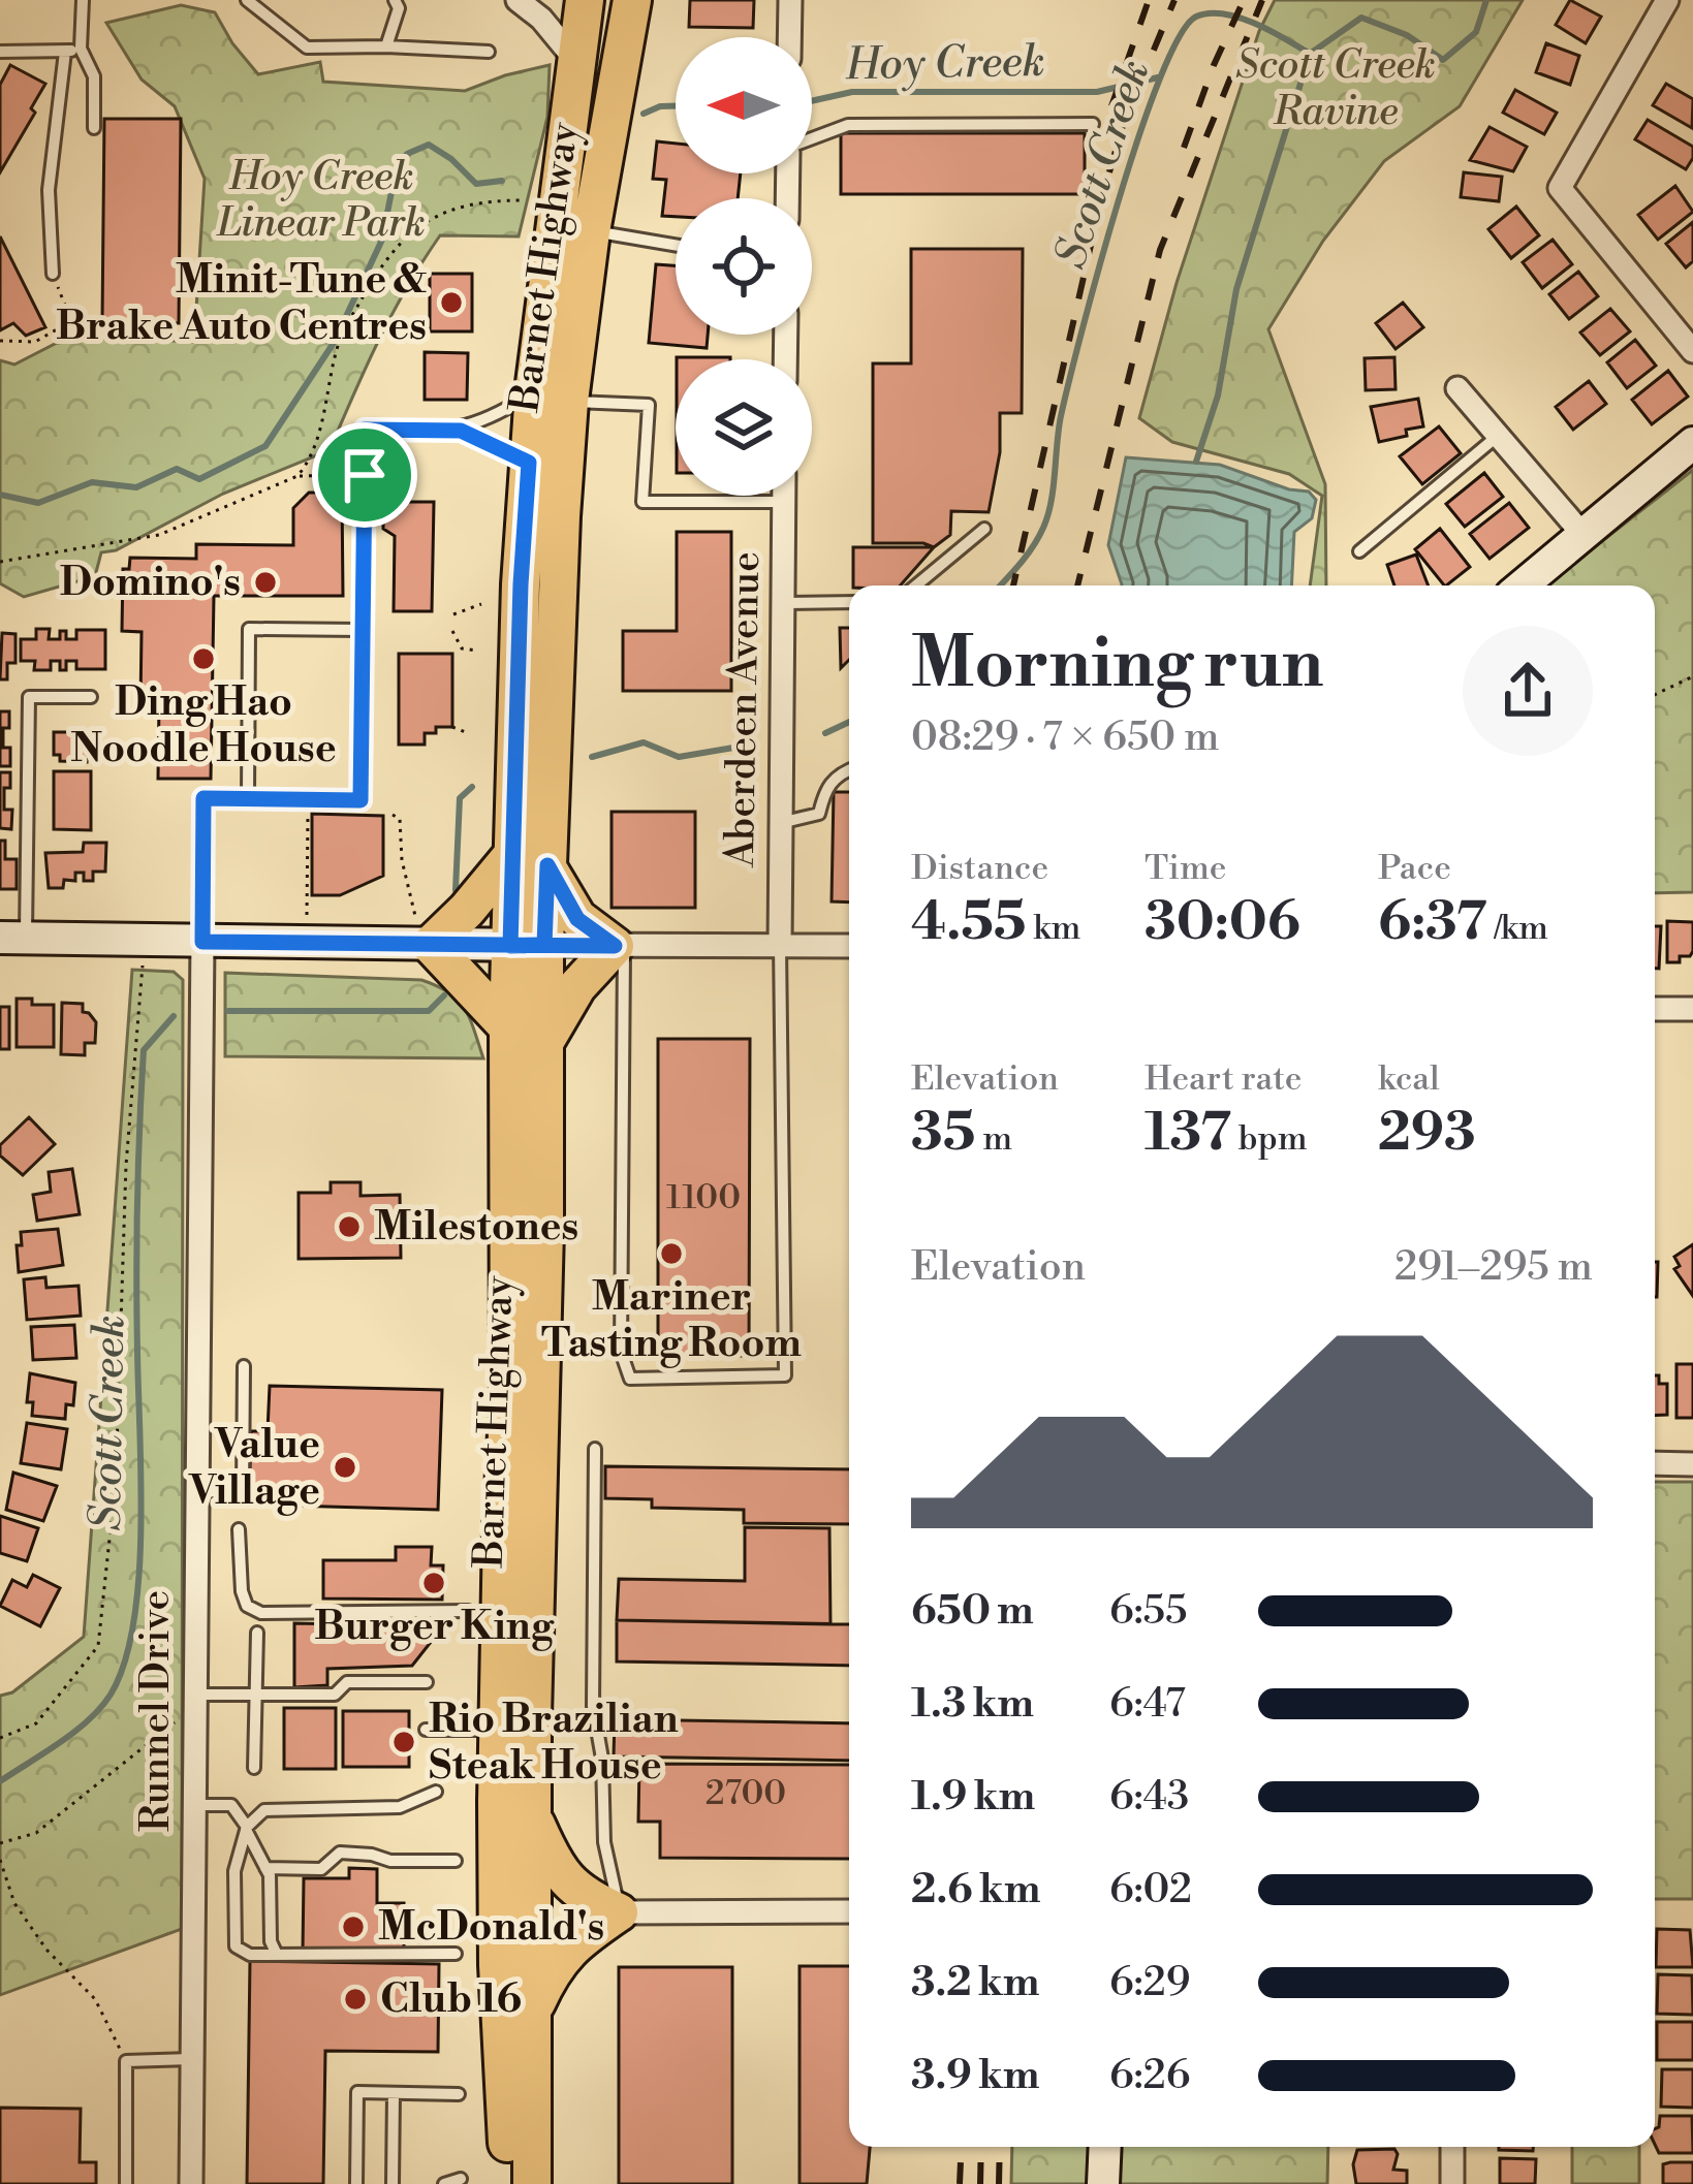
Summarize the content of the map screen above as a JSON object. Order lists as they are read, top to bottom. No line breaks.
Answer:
{"streets":{"main road":["Barnet Highway"],"street":["Aberdeen Avenue","Runnel Drive"]},"water":["Hoy Creek","Scott Creek"],"parks":["Scott Creek Ravine","Hoy Creek Linear Park"],"places":["Minit-Tune & Brake Auto Centres","Domino's","Ding Hao Noodle House","Milestones","Mariner Tasting Room","Value Village","Burger King","Rio Brazilian Steak House","McDonald's","Club 16"],"house_numbers":["1100","2700"],"north":"left","page":{"heading":["Morning run","08:29 · 7 × 650 m"],"stats":[["Distance","4.55 km"],["Time","30:06"],["Pace","6:37 /km"],["Elevation","35 m"],["Heart rate","137 bpm"],["kcal","293"]],"chart":["Elevation","291–295 m"],"list":[{"name":"650 m","note":"6:55"},{"name":"1.3 km","note":"6:47"},{"name":"1.9 km","note":"6:43"},{"name":"2.6 km","note":"6:02"},{"name":"3.2 km","note":"6:29"},{"name":"3.9 km","note":"6:26"}]}}
